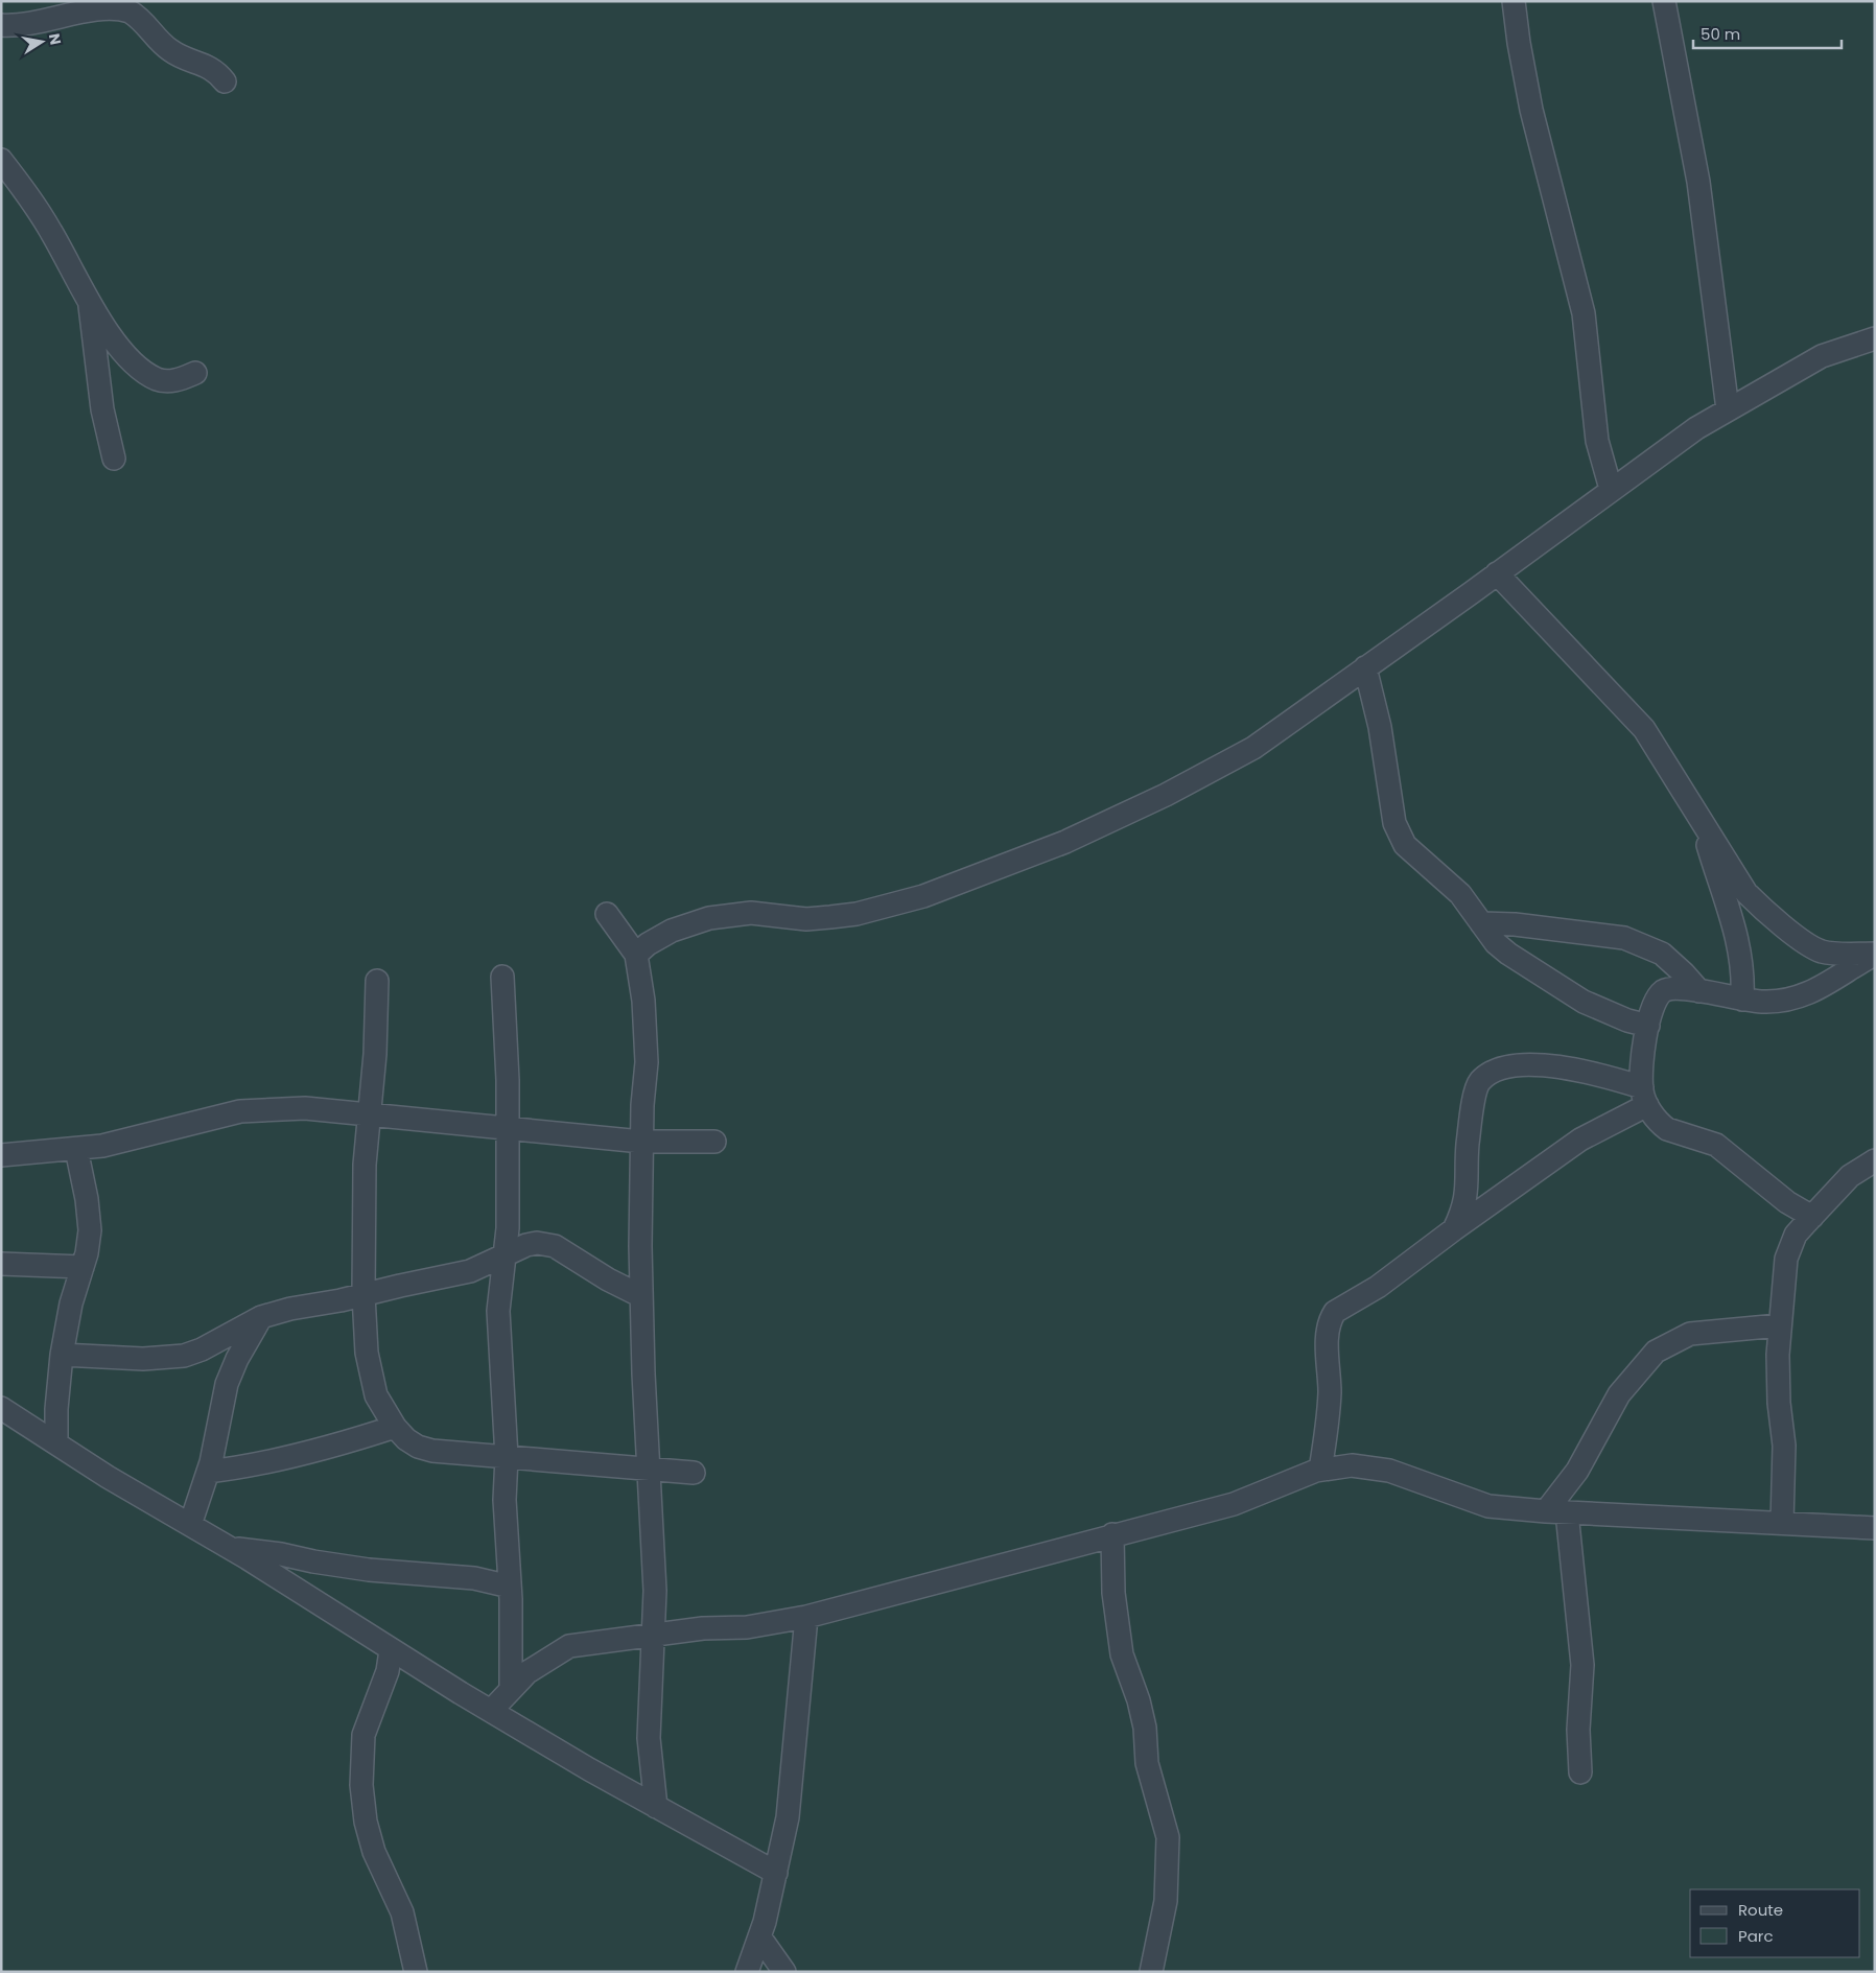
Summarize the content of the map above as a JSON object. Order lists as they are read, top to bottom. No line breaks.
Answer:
{"legend":["Route","Parc"],"scale_bar":"50 m","north":"right"}
